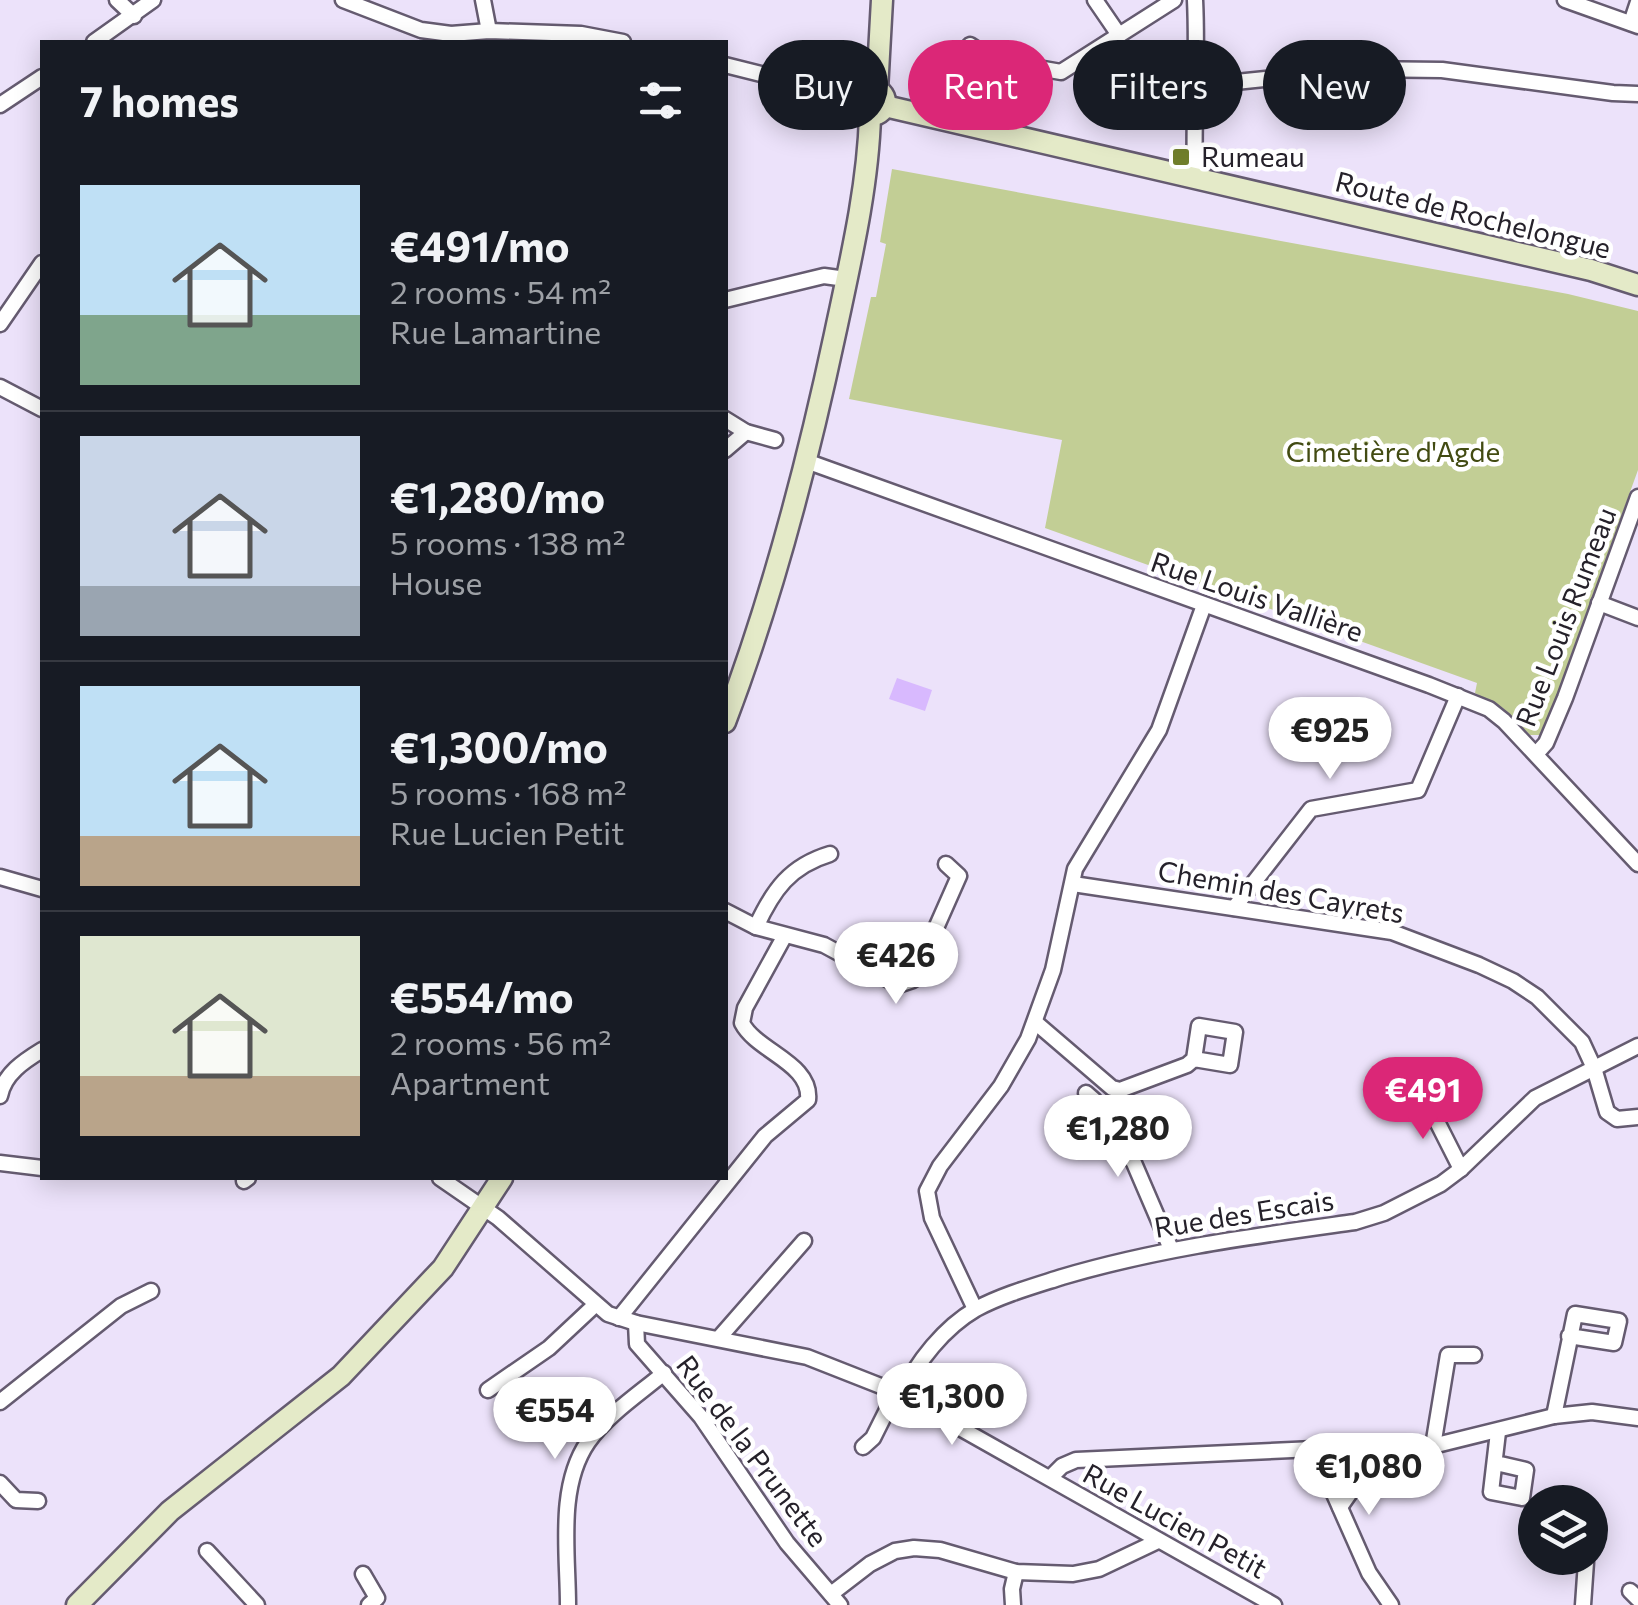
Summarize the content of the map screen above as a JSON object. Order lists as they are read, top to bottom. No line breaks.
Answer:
{"streets":{"street":["Route de Rochelongue","Rue Louis Vallière","Rue Louis Rumeau","Chemin des Cayrets","Rue des Escais","Rue de la Prunette","Rue Lucien Petit"]},"crossings":[["Rue Louis Vallière","Rue Louis Rumeau"],["Chemin des Cayrets","Rue des Escais"],["Rue des Escais","Rue Lucien Petit"],["Rue de la Prunette","Rue Lucien Petit"]],"parks":["Cimetière d'Agde"],"places":{"transit":["Rumeau"]},"page":{"chip":["Buy","Rent","Filters","New"],"heading":"7 homes","list":[{"name":"€491/mo","note":"2 rooms · 54 m² · Rue Lamartine"},{"name":"€1,280/mo","note":"5 rooms · 138 m² · House"},{"name":"€1,300/mo","note":"5 rooms · 168 m² · Rue Lucien Petit"},{"name":"€554/mo","note":"2 rooms · 56 m² · Apartment"}],"price":["€925","€426","€491","€1,280","€1,300","€554","€1,080"]}}
